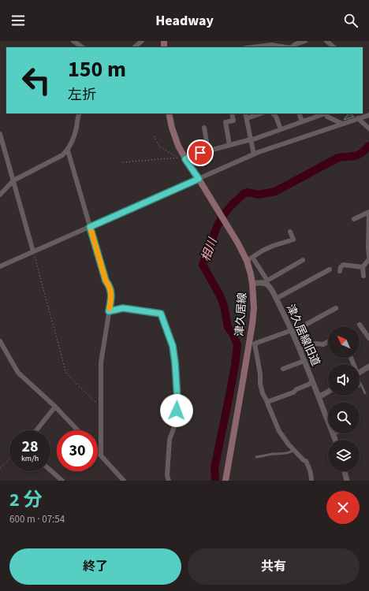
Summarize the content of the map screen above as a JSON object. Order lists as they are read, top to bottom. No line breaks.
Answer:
{"streets":{"main road":["津久居線"],"street":["津久居線旧道"]},"water":["相川"],"north":"top left","page":{"header":"Headway","turn":["150 m","左折"],"speed":"28 km/h","limit":"30","heading":["2 分","600 m · 07:54"],"buttons":["終了","共有"]}}
